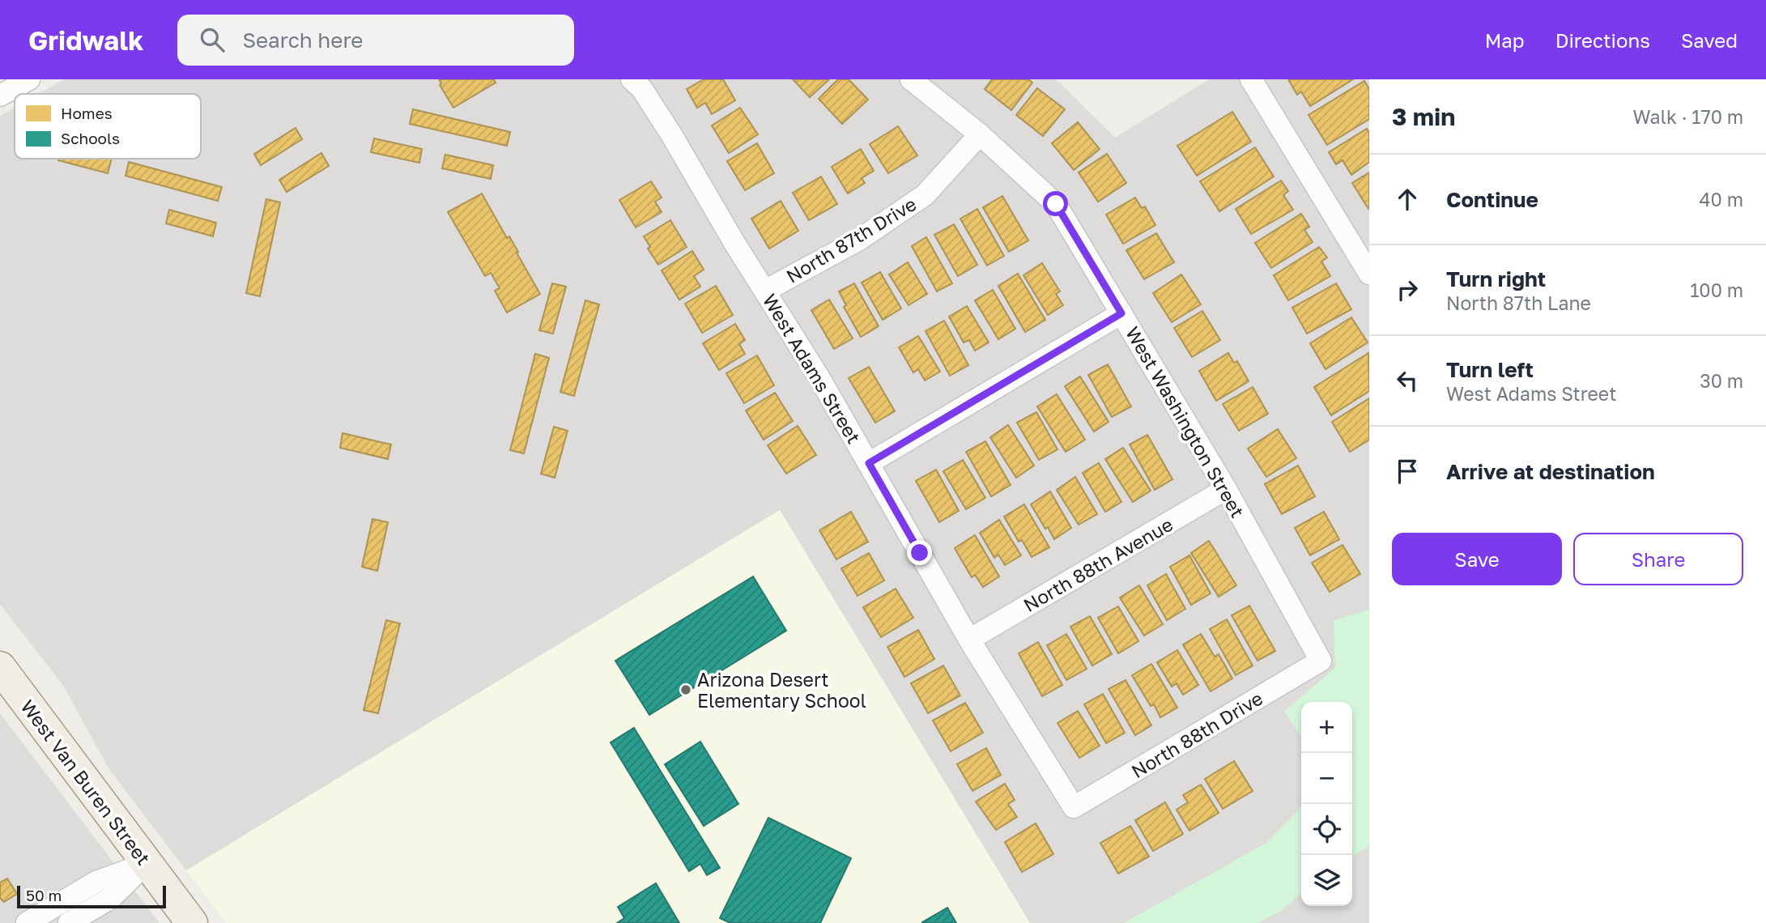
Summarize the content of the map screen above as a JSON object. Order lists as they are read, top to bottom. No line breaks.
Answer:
{"streets":{"main road":["West Van Buren Street"],"street":["North 87th Drive","West Adams Street","West Washington Street","North 88th Avenue","North 88th Drive"]},"crossings":[["North 87th Drive","West Adams Street"],["North 87th Drive","West Washington Street"],["West Adams Street","North 88th Avenue"],["West Adams Street","North 88th Drive"],["West Washington Street","North 88th Avenue"],["West Washington Street","North 88th Drive"]],"places":["Arizona Desert Elementary School"],"legend":["Homes","Schools"],"scale_bar":"50 m","page":{"header":"Gridwalk","search":"Search here","nav":["Map","Directions","Saved"],"heading":["3 min","Walk · 170 m"],"list":[["Continue","40 m"],["Turn right","North 87th Lane","100 m"],["Turn left","West Adams Street","30 m"],"Arrive at destination"],"buttons":["Save","Share"],"map_buttons":["+","−"],"scale":"50 m"}}
